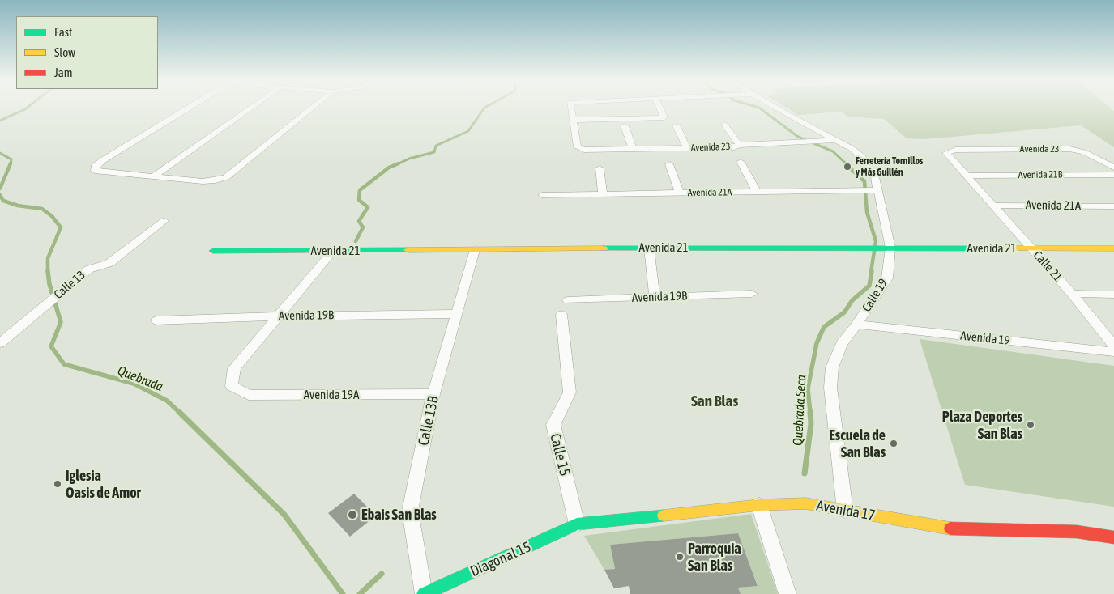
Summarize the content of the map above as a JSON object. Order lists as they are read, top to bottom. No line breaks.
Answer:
{"streets":{"street":["Avenida 23","Avenida 21B","Avenida 21A","Avenida 21","Calle 21","Calle 13","Calle 19","Avenida 19B","Avenida 19","Avenida 19A","Calle 13B","Calle 15","Avenida 17","Diagonal 15"]},"crossings":[["Avenida 23","Calle 21"],["Avenida 23","Calle 19"],["Avenida 21B","Calle 21"],["Avenida 21A","Calle 21"],["Avenida 21A","Calle 19"],["Avenida 21","Calle 21"],["Avenida 21","Calle 19"],["Avenida 21","Calle 13B"],["Calle 19","Avenida 19"],["Calle 19","Avenida 17"],["Avenida 19B","Avenida 19A"],["Avenida 19B","Calle 13B"],["Avenida 19A","Calle 13B"],["Calle 13B","Diagonal 15"],["Calle 15","Avenida 17"],["Calle 15","Diagonal 15"],["Avenida 17","Diagonal 15"]],"districts":["San Blas"],"water":["Quebrada","Quebrada Seca"],"places":["Ferretería Tornillos y Más Guillén","Plaza Deportes San Blas","Escuela de San Blas","Iglesia Oasis de Amor","Ebais San Blas","Parroquia San Blas"],"legend":["Fast","Slow","Jam"]}
